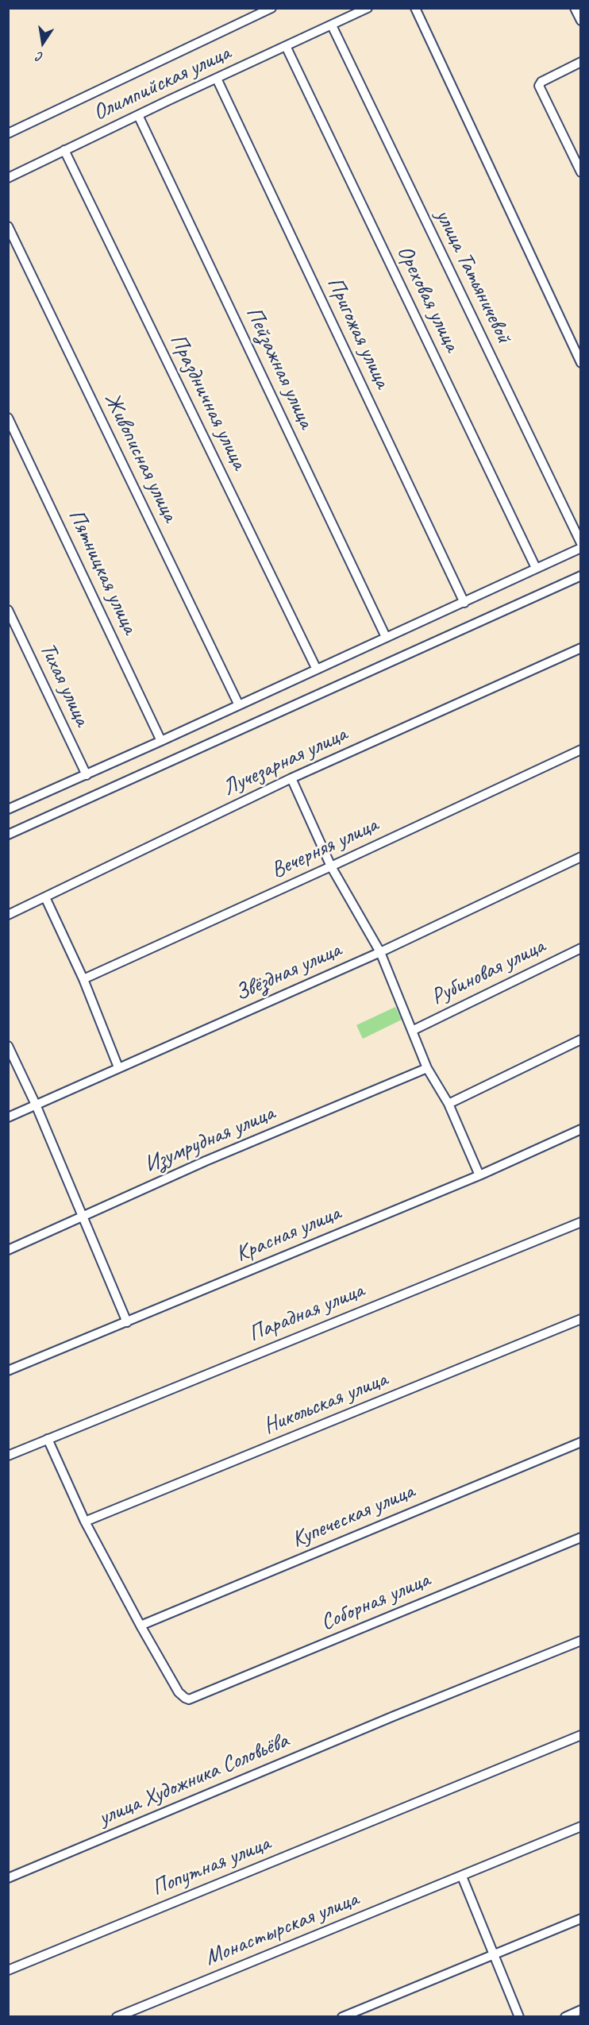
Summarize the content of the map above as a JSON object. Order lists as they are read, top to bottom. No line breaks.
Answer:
{"streets":{"street":["Олимпийская улица","улица Татьяничевой","Ореховая улица","Пригожая улица","Пейзажная улица","Праздничная улица","Живописная улица","Пятницкая улица","Тихая улица","Лучезарная улица","Вечерняя улица","Звёздная улица","Рубиновая улица","Изумрудная улица","Красная улица","Парадная улица","Никольская улица","Купеческая улица","Соборная улица","улица Художника Соловьёва","Попутная улица","Монастырская улица"]},"crossings":[["Олимпийская улица","улица Татьяничевой"],["Олимпийская улица","Ореховая улица"],["Олимпийская улица","Пригожая улица"],["Олимпийская улица","Пейзажная улица"],["Олимпийская улица","Праздничная улица"],["Купеческая улица","Соборная улица"]],"north":"bottom"}
